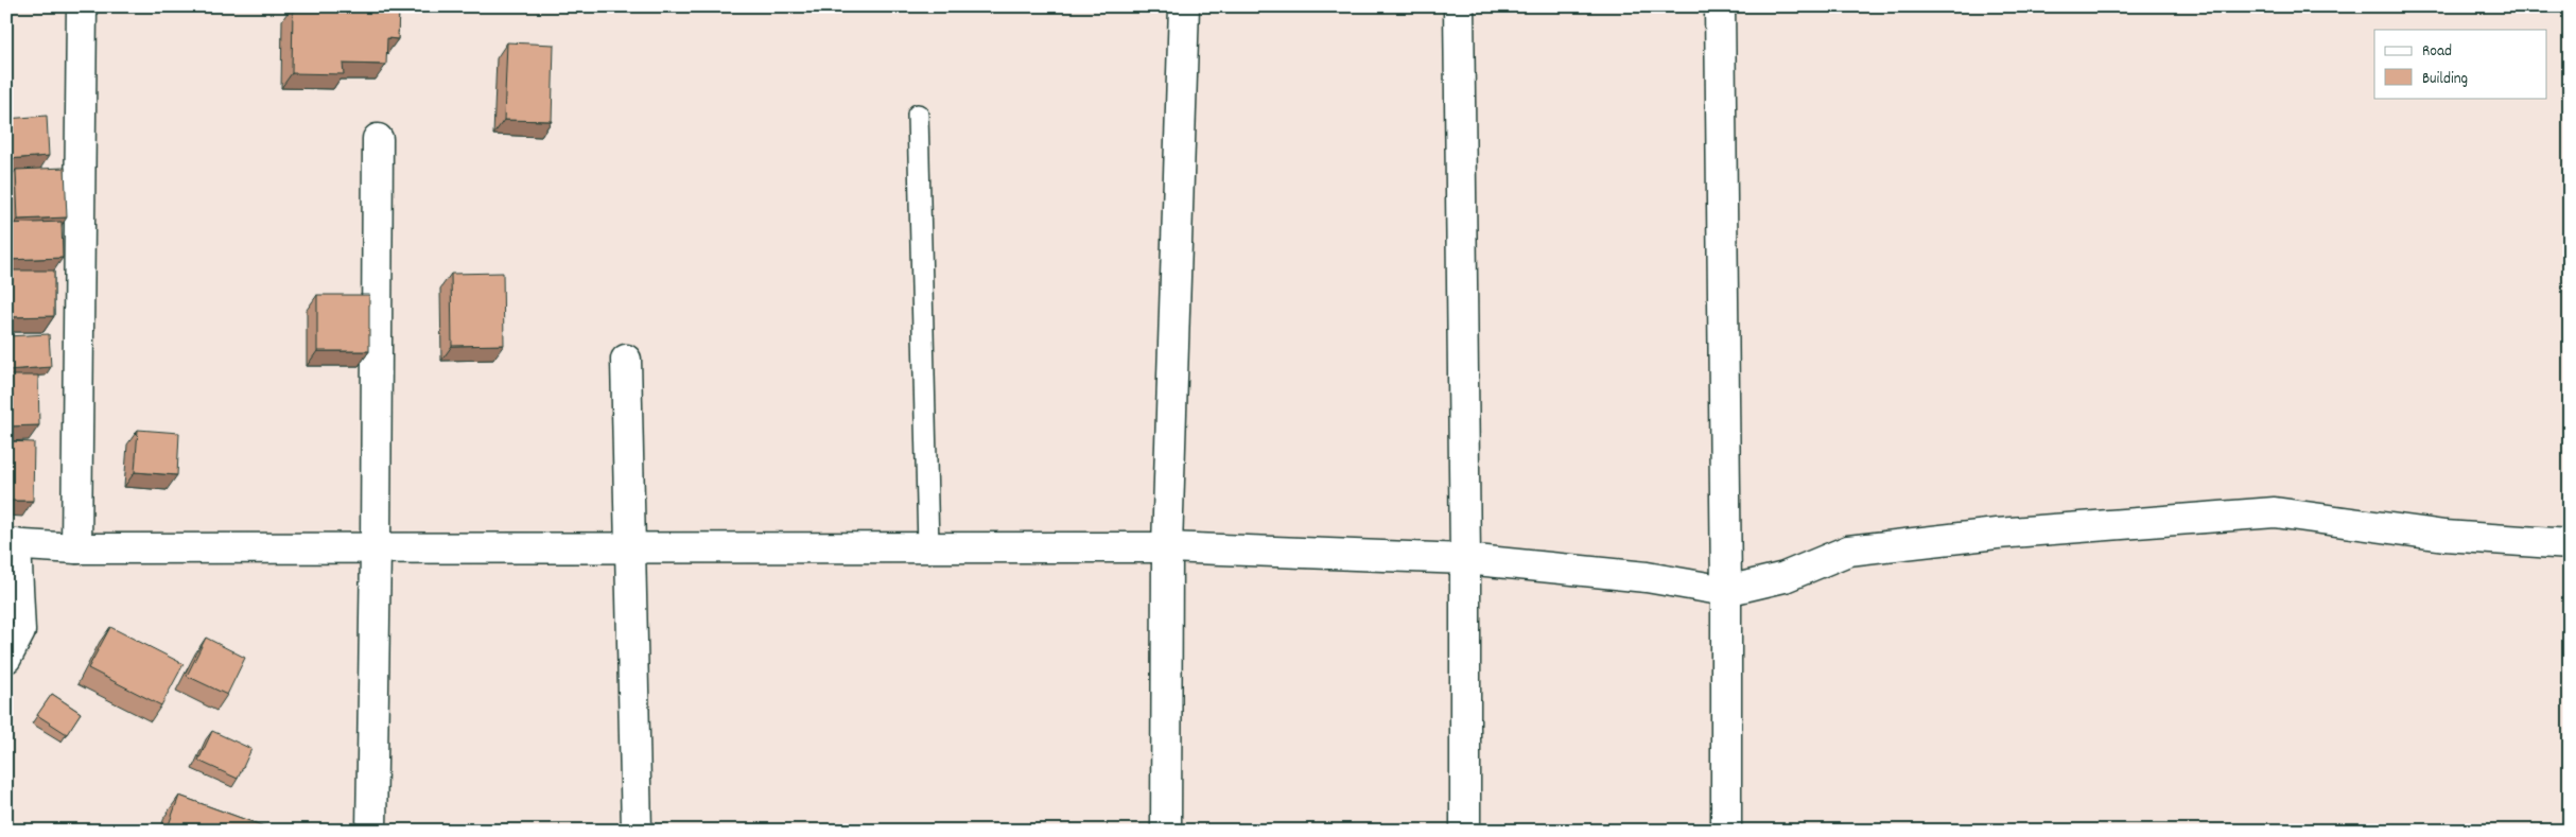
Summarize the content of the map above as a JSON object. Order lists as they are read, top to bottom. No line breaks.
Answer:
{"legend":["Road","Building"]}
